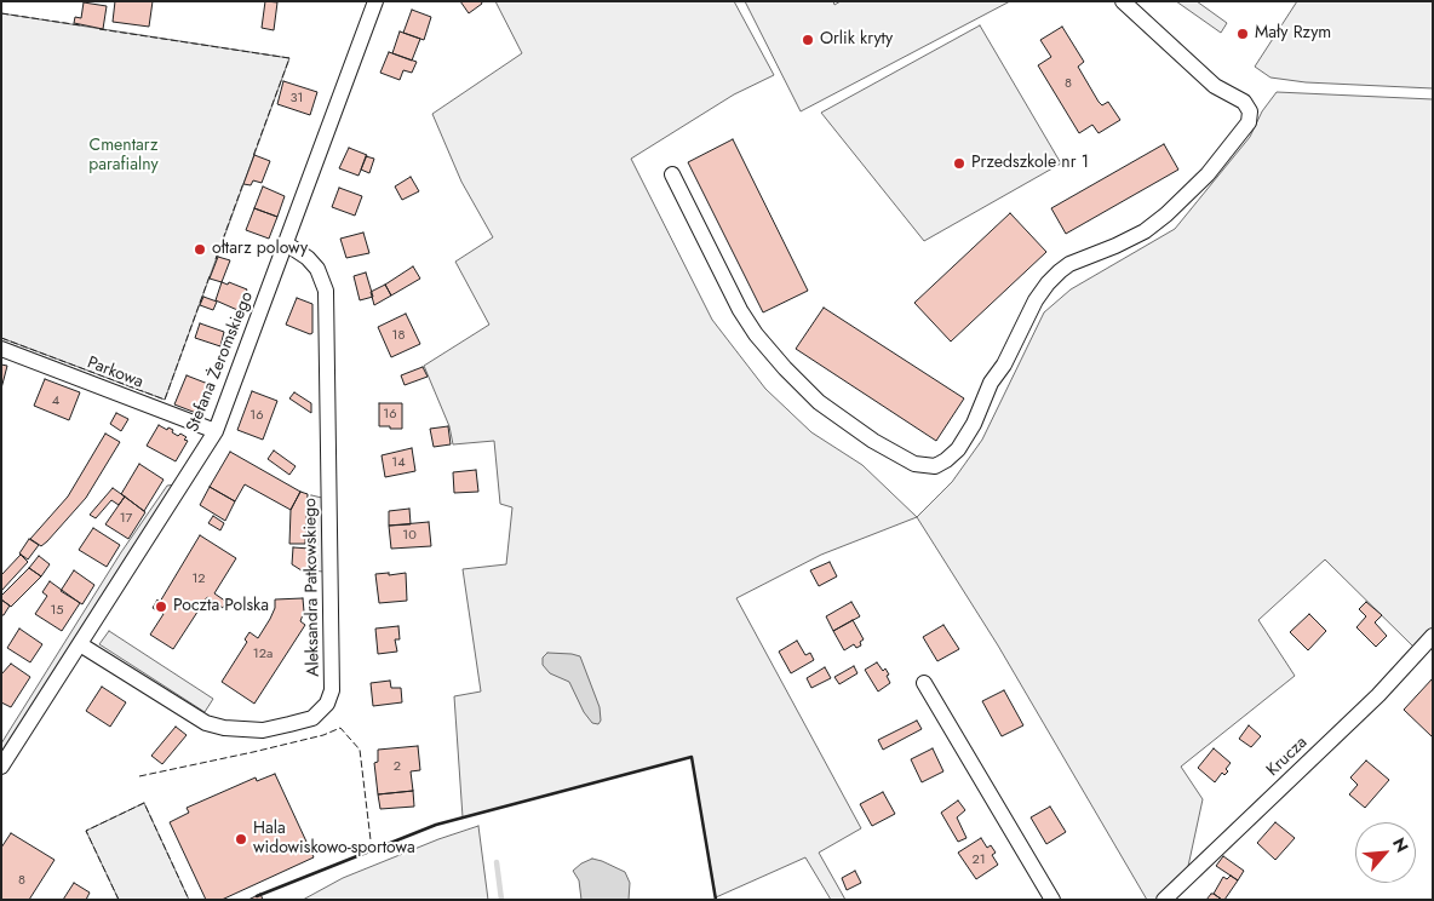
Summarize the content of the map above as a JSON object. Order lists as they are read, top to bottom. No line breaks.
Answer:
{"streets":{"street":["Stefana Żeromskiego","Parkowa","Aleksandra Patkowskiego","Krucza"]},"crossings":[["Stefana Żeromskiego","Parkowa"],["Stefana Żeromskiego","Aleksandra Patkowskiego"]],"parks":["Cmentarz parafialny"],"places":["Mały Rzym","Orlik kryty","Przedszkole nr 1","ołtarz polowy","Poczta Polska","Hala widowiskowo-sportowa"],"house_numbers":["8","31","18","4","16","16","14","17","10","12","15","12a","2","21","8"],"north":"top right"}
